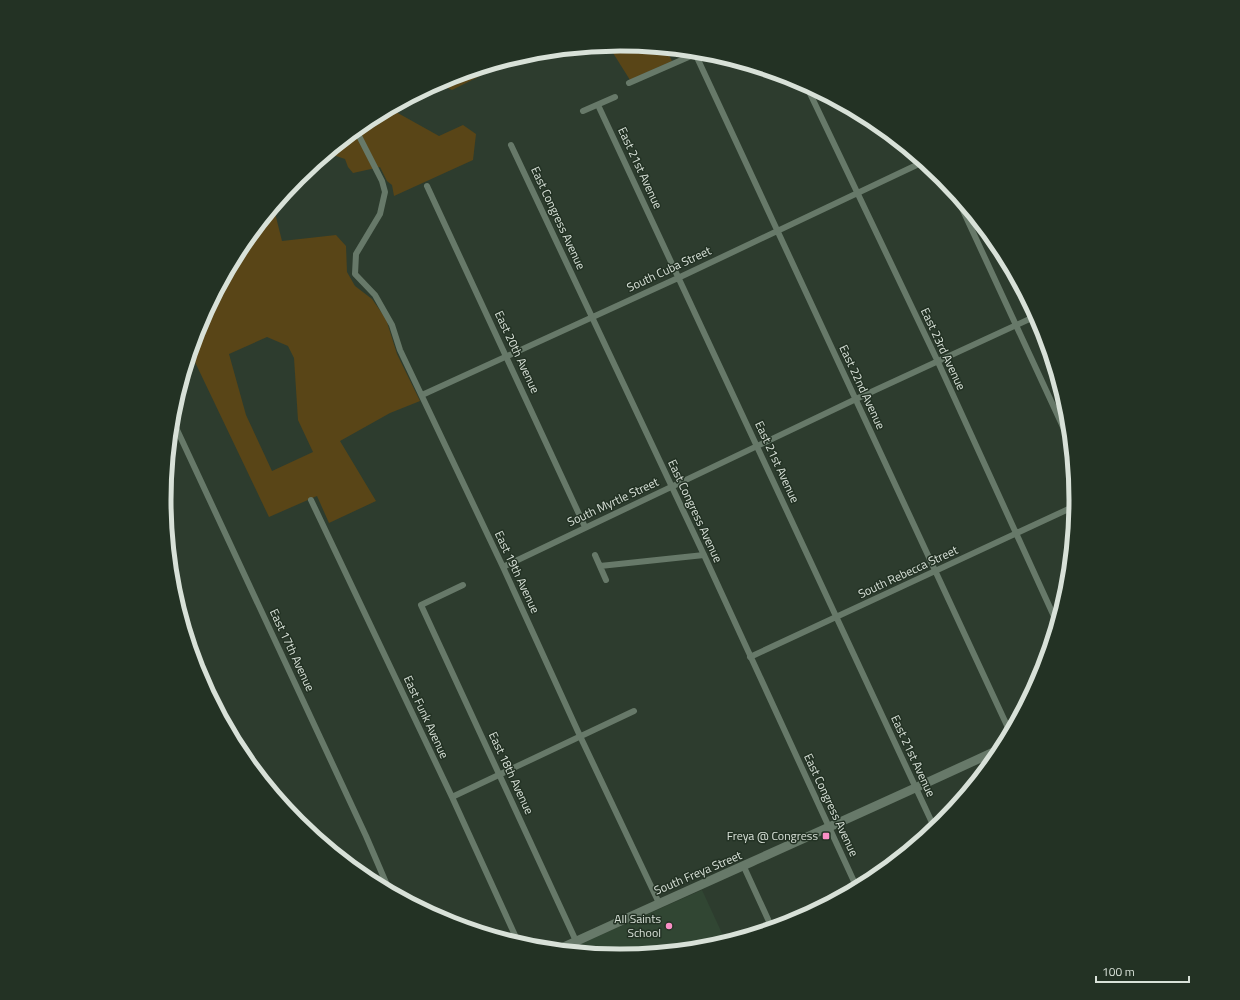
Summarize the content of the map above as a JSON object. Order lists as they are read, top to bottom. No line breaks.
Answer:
{"streets":{"main road":["South Freya Street"],"street":["East 21st Avenue","East Congress Avenue","South Cuba Street","East 23rd Avenue","East 20th Avenue","East 22nd Avenue","South Myrtle Street","East 19th Avenue","South Rebecca Street","East 17th Avenue","East Funk Avenue","East 18th Avenue"]},"crossings":[["East 21st Avenue","South Cuba Street"],["East 21st Avenue","South Myrtle Street"],["East 21st Avenue","South Rebecca Street"],["East 21st Avenue","South Freya Street"],["East Congress Avenue","South Cuba Street"],["East Congress Avenue","South Myrtle Street"],["East Congress Avenue","South Rebecca Street"],["East Congress Avenue","South Freya Street"],["South Cuba Street","East 23rd Avenue"],["South Cuba Street","East 20th Avenue"],["South Cuba Street","East 22nd Avenue"],["South Cuba Street","East 19th Avenue"],["East 23rd Avenue","South Myrtle Street"],["East 23rd Avenue","South Rebecca Street"],["East 20th Avenue","South Myrtle Street"],["East 22nd Avenue","South Myrtle Street"],["East 22nd Avenue","South Rebecca Street"],["South Myrtle Street","East 19th Avenue"],["East 19th Avenue","South Freya Street"],["East 18th Avenue","South Freya Street"]],"places":{"transit":["Freya @ Congress"],"other":["All Saints School"]},"scale_bar":"100 m"}
